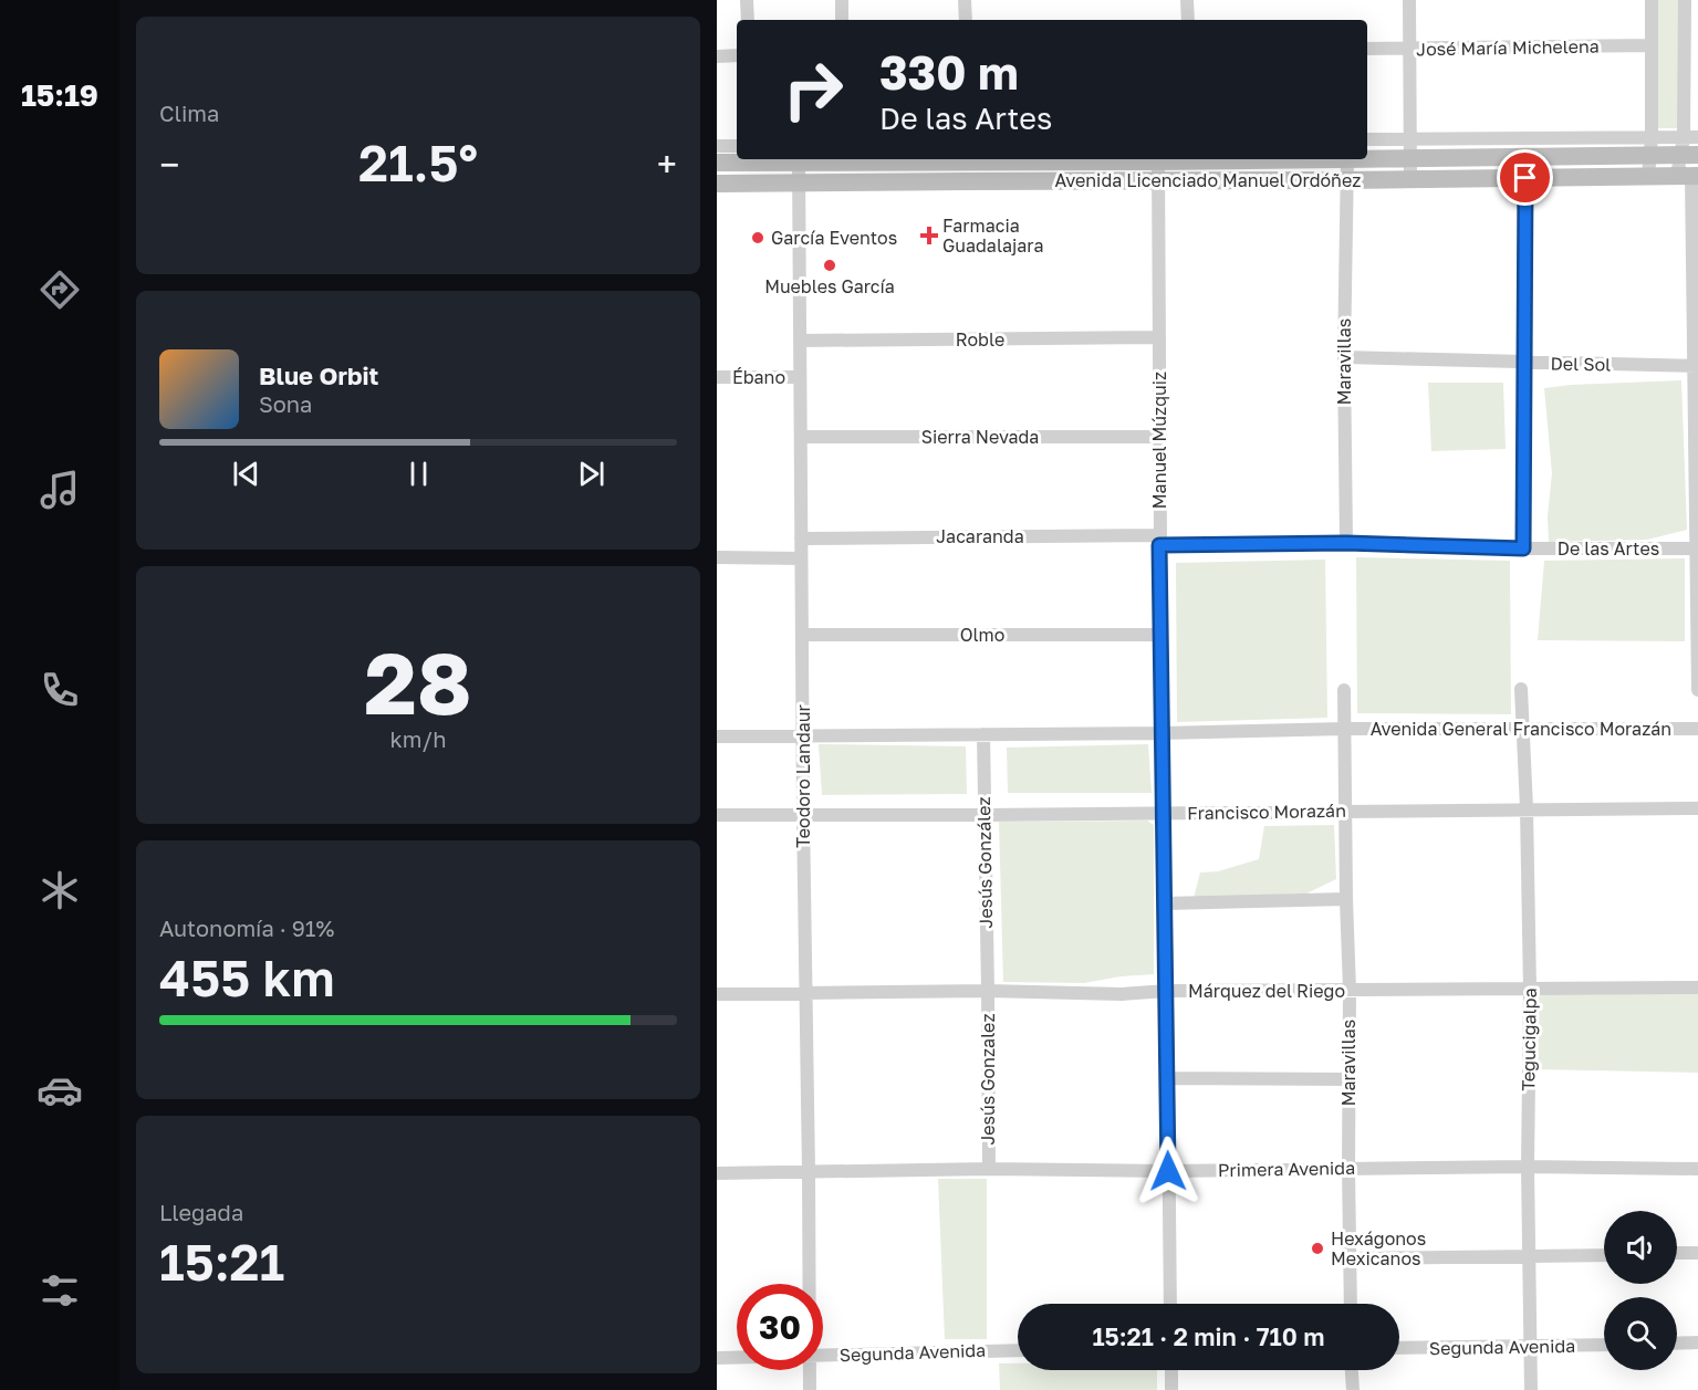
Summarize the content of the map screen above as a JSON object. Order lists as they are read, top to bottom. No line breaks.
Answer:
{"streets":{"main road":["Avenida Licenciado Manuel Ordóñez"],"street":["José María Michelena","Roble","Maravillas","Del Sol","Ébano","Sierra Nevada","Manuel Múzquiz","Jacaranda","De las Artes","Olmo","Avenida General Francisco Morazán","Teodoro Landaur","Francisco Morazán","Jesús González","Márquez del Riego","Tegucigalpa","Jesús Gonzalez","Primera Avenida","Segunda Avenida"]},"crossings":[["Avenida Licenciado Manuel Ordóñez","Maravillas"],["Avenida Licenciado Manuel Ordóñez","Manuel Múzquiz"],["Avenida Licenciado Manuel Ordóñez","Teodoro Landaur"],["Roble","Manuel Múzquiz"],["Roble","Teodoro Landaur"],["Maravillas","Del Sol"],["Maravillas","De las Artes"],["Maravillas","Avenida General Francisco Morazán"],["Maravillas","Francisco Morazán"],["Maravillas","Márquez del Riego"],["Maravillas","Primera Avenida"],["Ébano","Teodoro Landaur"],["Sierra Nevada","Manuel Múzquiz"],["Sierra Nevada","Teodoro Landaur"],["Manuel Múzquiz","Jacaranda"],["Manuel Múzquiz","De las Artes"],["Manuel Múzquiz","Olmo"],["Manuel Múzquiz","Francisco Morazán"],["Manuel Múzquiz","Márquez del Riego"],["Manuel Múzquiz","Primera Avenida"],["Jacaranda","De las Artes"],["Jacaranda","Teodoro Landaur"],["Olmo","Teodoro Landaur"],["Avenida General Francisco Morazán","Tegucigalpa"],["Teodoro Landaur","Francisco Morazán"],["Teodoro Landaur","Márquez del Riego"],["Teodoro Landaur","Primera Avenida"],["Francisco Morazán","Jesús González"],["Francisco Morazán","Tegucigalpa"],["Jesús González","Márquez del Riego"],["Jesús González","Jesús Gonzalez"],["Márquez del Riego","Tegucigalpa"],["Márquez del Riego","Jesús Gonzalez"],["Tegucigalpa","Primera Avenida"],["Tegucigalpa","Segunda Avenida"],["Jesús Gonzalez","Primera Avenida"]],"places":{"health":["Farmacia Guadalajara"],"other":["García Eventos","Muebles García","Hexágonos Mexicanos"]},"page":{"tabs":"15:19","tile":["Clima",["28","km/h"],["Autonomía · 91%","455 km"],["Llegada","15:21"]],"turn":["330 m","De las Artes"],"heat":["−","21.5°","+"],"song":["Blue Orbit","Sona"],"limit":"30","trip":"15:21 · 2 min · 710 m"}}
